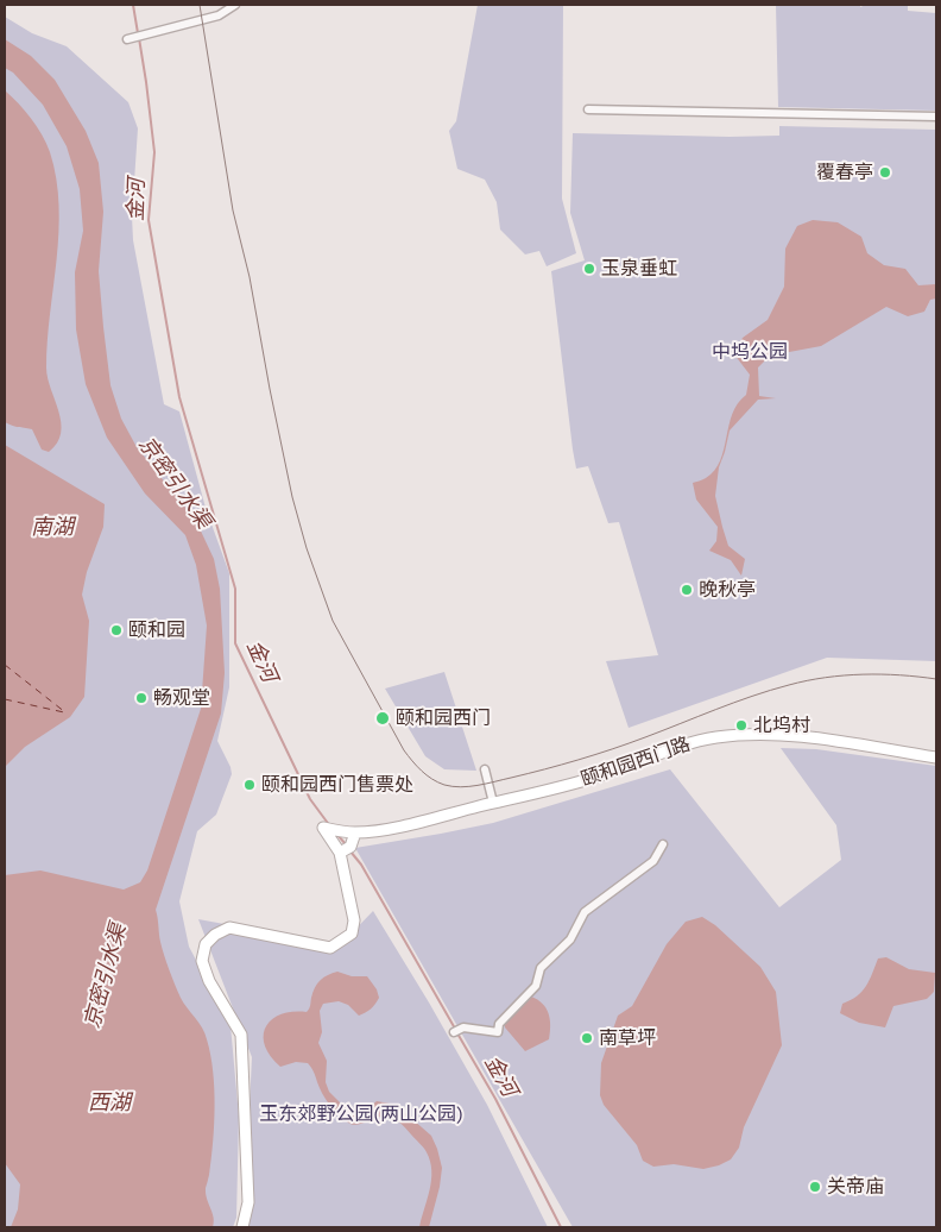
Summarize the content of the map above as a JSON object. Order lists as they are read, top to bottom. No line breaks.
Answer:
{"streets":{"street":["颐和园西门路"]},"water":["金河","京密引水渠","南湖","西湖"],"parks":["中坞公园","玉东郊野公园(两山公园)"],"places":["覆春亭","玉泉垂虹","晚秋亭","颐和园","畅观堂","颐和园西门","北坞村","颐和园西门售票处","南草坪","关帝庙"]}
